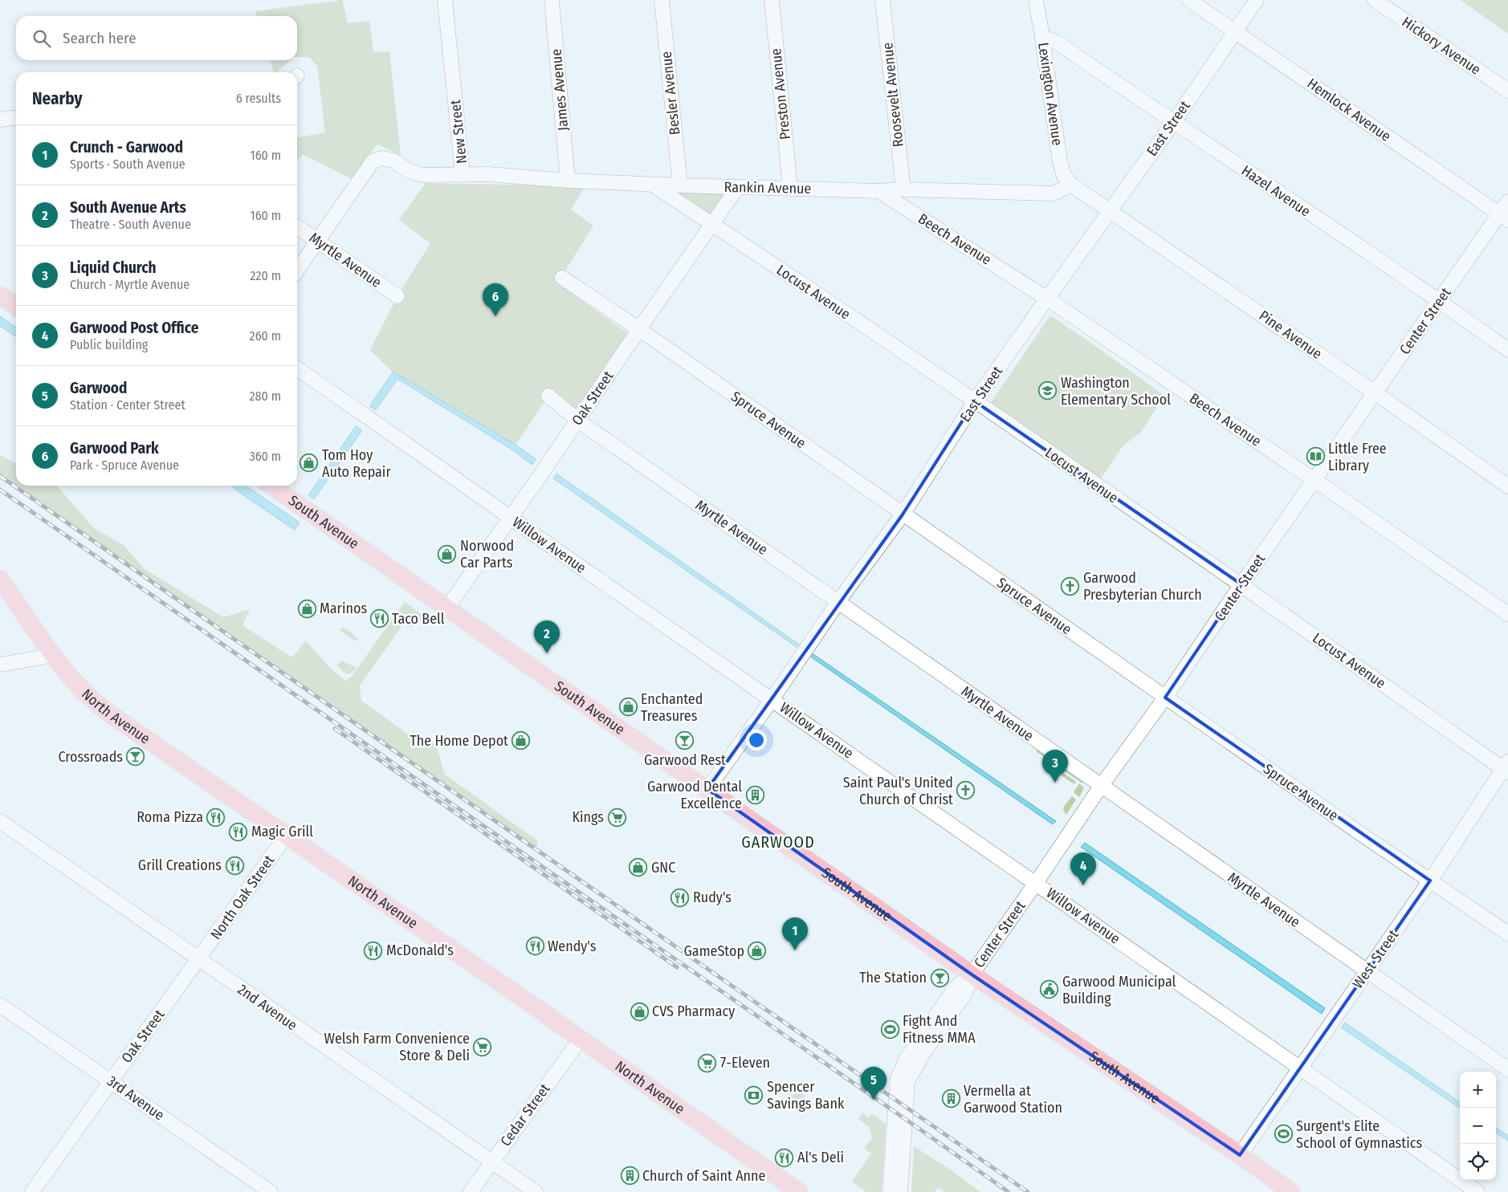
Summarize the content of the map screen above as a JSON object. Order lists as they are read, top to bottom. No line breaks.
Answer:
{"streets":{"main road":["South Avenue","North Avenue"],"street":["Hickory Avenue","James Avenue","Besler Avenue","Preston Avenue","Lexington Avenue","Roosevelt Avenue","Hemlock Avenue","East Street","New Street","Rankin Avenue","Hazel Avenue","Beech Avenue","Myrtle Avenue","Locust Avenue","Center Street","Pine Avenue","Oak Street","Spruce Avenue","Willow Avenue","North Oak Street","West Street","2nd Avenue","3rd Avenue","Cedar Street"]},"crossings":[["James Avenue","Rankin Avenue"],["Besler Avenue","Rankin Avenue"],["Preston Avenue","Rankin Avenue"],["Lexington Avenue","Rankin Avenue"],["Lexington Avenue","Hazel Avenue"],["Lexington Avenue","Pine Avenue"],["Roosevelt Avenue","Rankin Avenue"],["Hemlock Avenue","East Street"],["Hemlock Avenue","Center Street"],["East Street","Hazel Avenue"],["East Street","Beech Avenue"],["East Street","Myrtle Avenue"],["East Street","Locust Avenue"],["East Street","Pine Avenue"],["East Street","Spruce Avenue"],["East Street","South Avenue"],["East Street","Willow Avenue"],["New Street","Rankin Avenue"],["New Street","Myrtle Avenue"],["Rankin Avenue","Beech Avenue"],["Rankin Avenue","Locust Avenue"],["Rankin Avenue","Pine Avenue"],["Rankin Avenue","Oak Street"],["Hazel Avenue","Center Street"],["Beech Avenue","Center Street"],["Myrtle Avenue","Center Street"],["Myrtle Avenue","Oak Street"],["Myrtle Avenue","West Street"],["Locust Avenue","Center Street"],["Locust Avenue","Oak Street"],["Locust Avenue","West Street"],["Center Street","Pine Avenue"],["Center Street","Spruce Avenue"],["Center Street","South Avenue"],["Center Street","Willow Avenue"],["Oak Street","Spruce Avenue"],["Oak Street","South Avenue"],["Oak Street","Willow Avenue"],["Oak Street","North Oak Street"],["Oak Street","2nd Avenue"],["Oak Street","3rd Avenue"],["Spruce Avenue","West Street"],["South Avenue","West Street"],["Willow Avenue","West Street"],["North Avenue","North Oak Street"],["North Avenue","Cedar Street"],["North Oak Street","2nd Avenue"],["2nd Avenue","Cedar Street"]],"districts":["GARWOOD"],"places":{"school or university":["Washington Elementary School"],"library":["Little Free Library"],"shop":["Tom Hoy Auto Repair","Norwood Car Parts","Marinos","Enchanted Treasures","The Home Depot","GNC","GameStop","CVS Pharmacy"],"church":["Garwood Presbyterian Church","Saint Paul's United Church of Christ"],"restaurant":["Taco Bell","Roma Pizza","Magic Grill","Grill Creations","Rudy's","Wendy's","McDonald's","Al's Deli"],"bar":["Garwood Rest","Crossroads","The Station"],"building":["Garwood Dental Excellence","Vermella at Garwood Station","Church of Saint Anne"],"supermarket":["Kings","Welsh Farm Convenience Store & Deli","7-Eleven"],"public building":["Garwood Municipal Building"],"sports":["Fight And Fitness MMA","Surgent's Elite School of Gymnastics"],"bank":["Spencer Savings Bank"]},"page":{"search":"Search here","heading":["Nearby","6 results"],"list":[{"mark":"1","name":"Crunch - Garwood","note":"Sports · South Avenue","value":"160 m"},{"mark":"2","name":"South Avenue Arts","note":"Theatre · South Avenue","value":"160 m"},{"mark":"3","name":"Liquid Church","note":"Church · Myrtle Avenue","value":"220 m"},{"mark":"4","name":"Garwood Post Office","note":"Public building","value":"260 m"},{"mark":"5","name":"Garwood","note":"Station · Center Street","value":"280 m"},{"mark":"6","name":"Garwood Park","note":"Park · Spruce Avenue","value":"360 m"}],"pins":["6","2","3","4","1","5"],"map_buttons":["+","−"]}}
